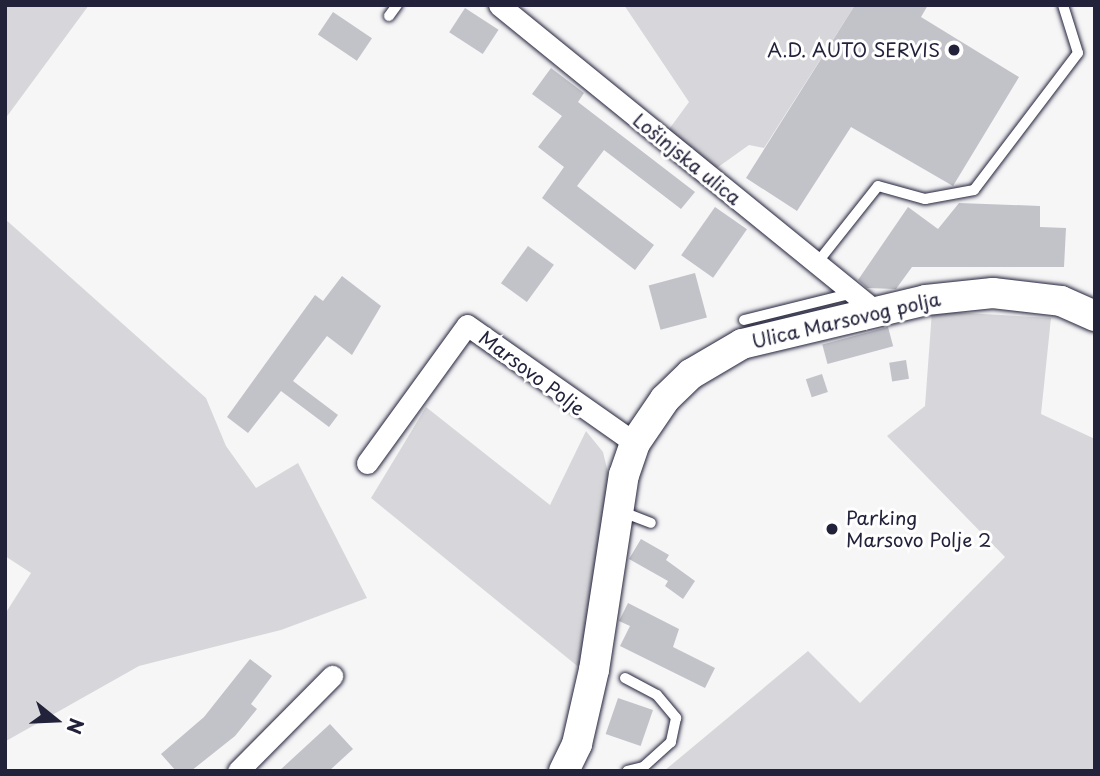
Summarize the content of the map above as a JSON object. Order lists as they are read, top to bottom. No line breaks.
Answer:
{"streets":{"main road":["Ulica Marsovog polja"],"street":["Lošinjska ulica","Marsovo Polje"]},"crossings":[["Lošinjska ulica","Ulica Marsovog polja"],["Ulica Marsovog polja","Marsovo Polje"]],"places":["A.D. AUTO SERVIS","Parking Marsovo Polje 2"],"north":"right"}
